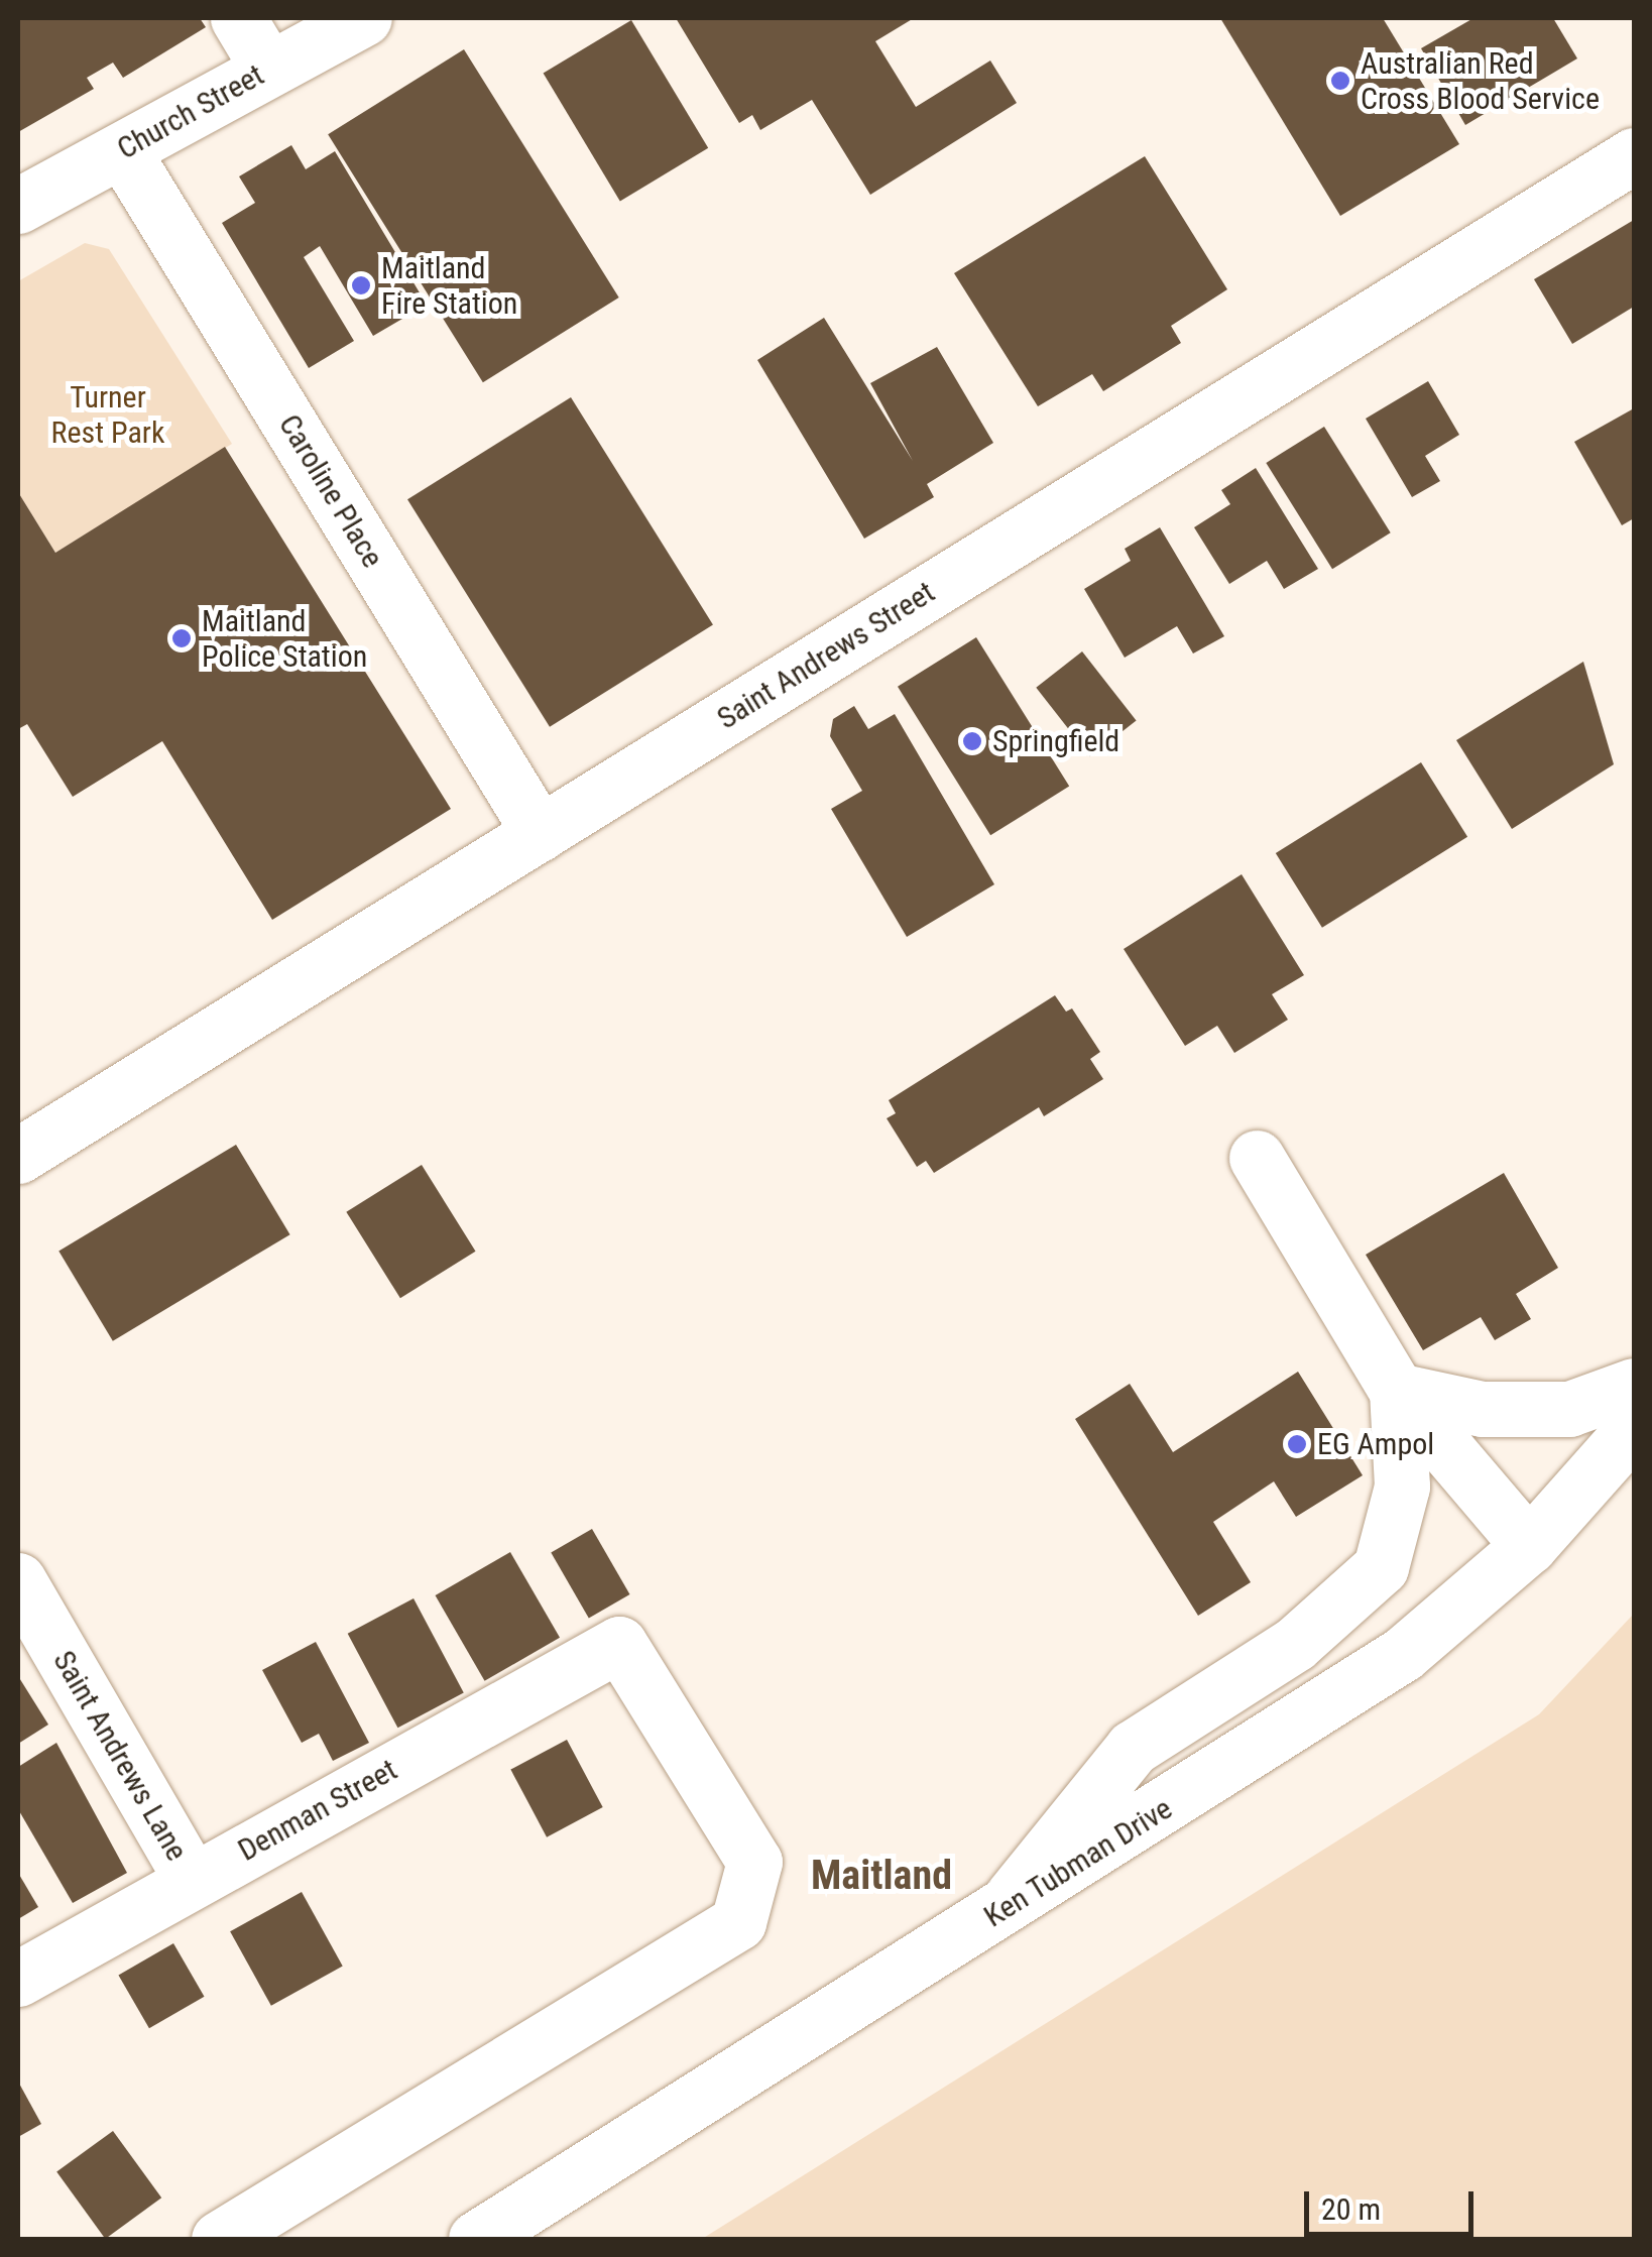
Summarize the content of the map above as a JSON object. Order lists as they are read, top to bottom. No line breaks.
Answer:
{"streets":{"street":["Church Street","Caroline Place","Saint Andrews Street","Saint Andrews Lane","Denman Street","Ken Tubman Drive"]},"crossings":[["Church Street","Caroline Place"],["Caroline Place","Saint Andrews Street"],["Saint Andrews Lane","Denman Street"]],"districts":["Maitland"],"parks":["Turner Rest Park"],"places":["Australian Red Cross Blood Service","Maitland Fire Station","Maitland Police Station","Springfield","EG Ampol"],"scale_bar":"20 m"}
